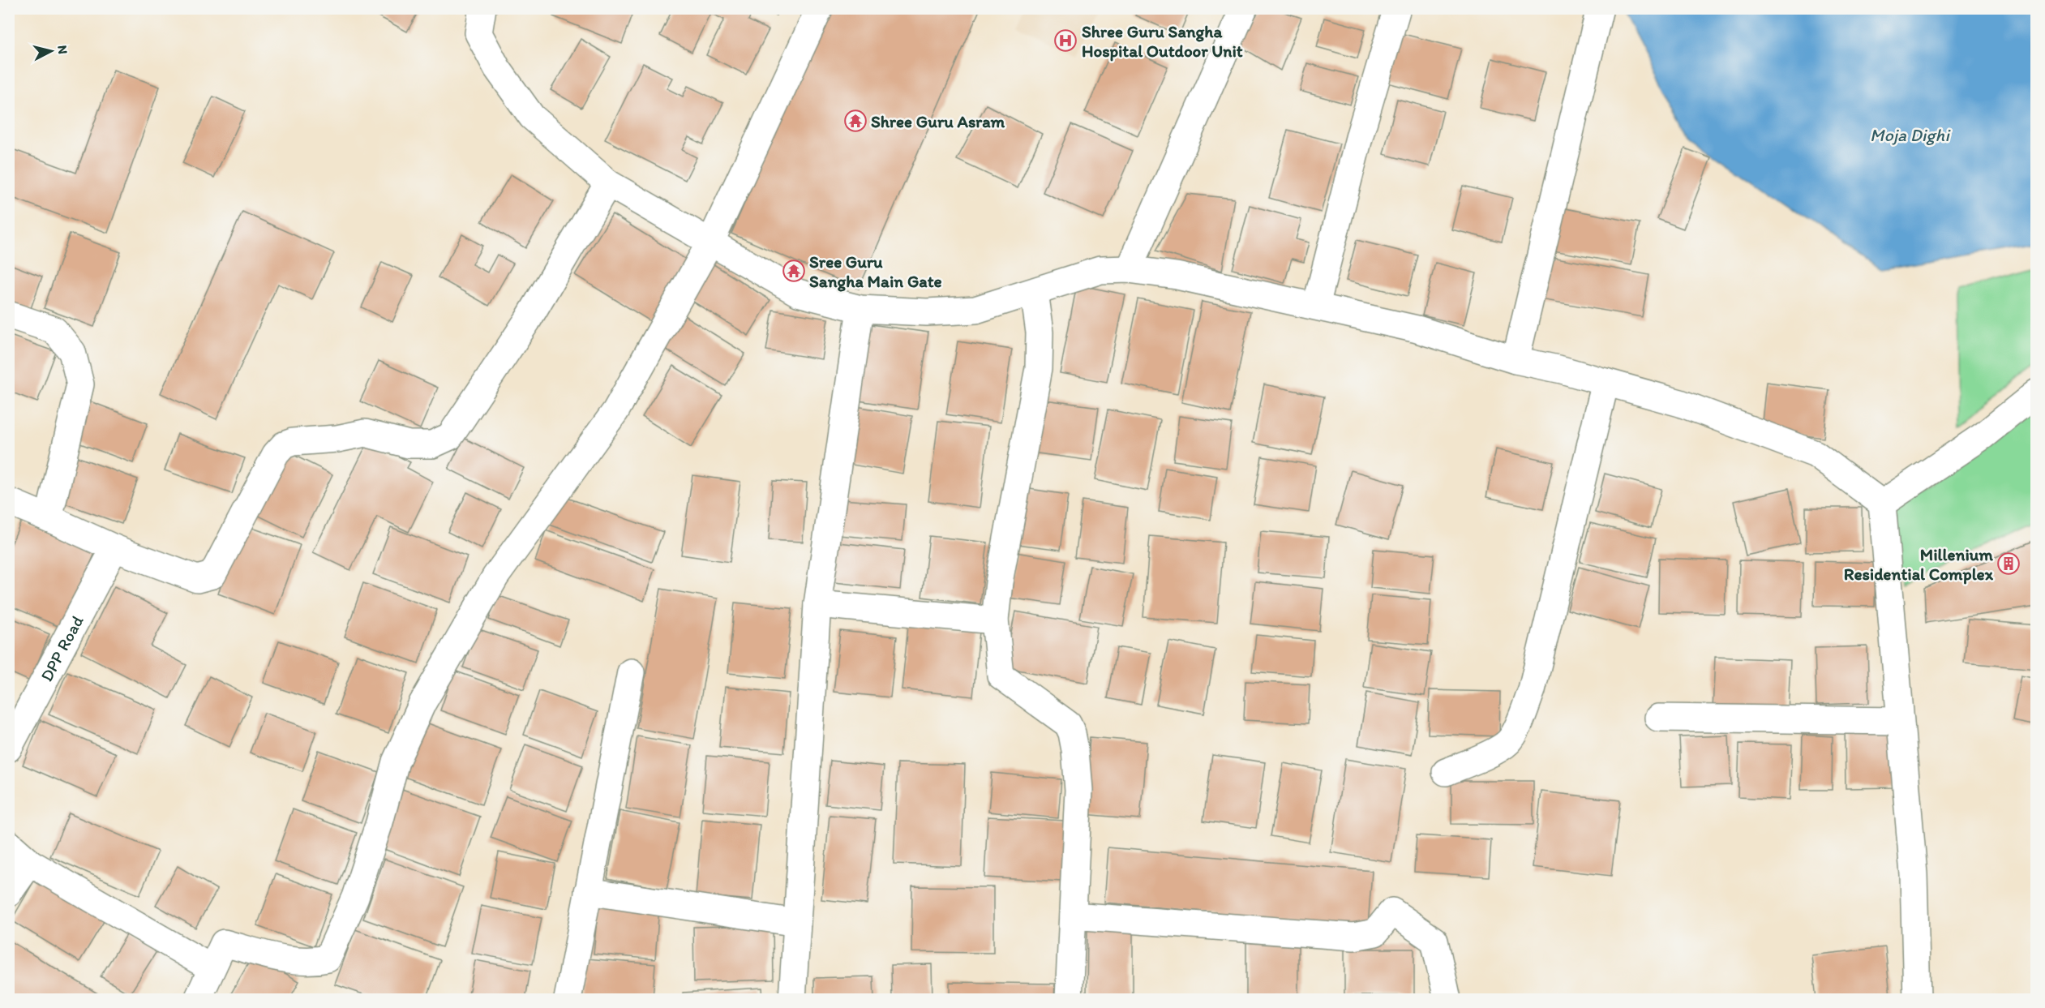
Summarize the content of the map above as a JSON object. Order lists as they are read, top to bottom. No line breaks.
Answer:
{"streets":{"street":["DPP Road"]},"water":["Moja Dighi"],"places":{"hospital":["Shree Guru Sangha Hospital Outdoor Unit"],"temple":["Shree Guru Asram","Sree Guru Sangha Main Gate"],"building":["Millenium Residential Complex"]},"north":"right"}
